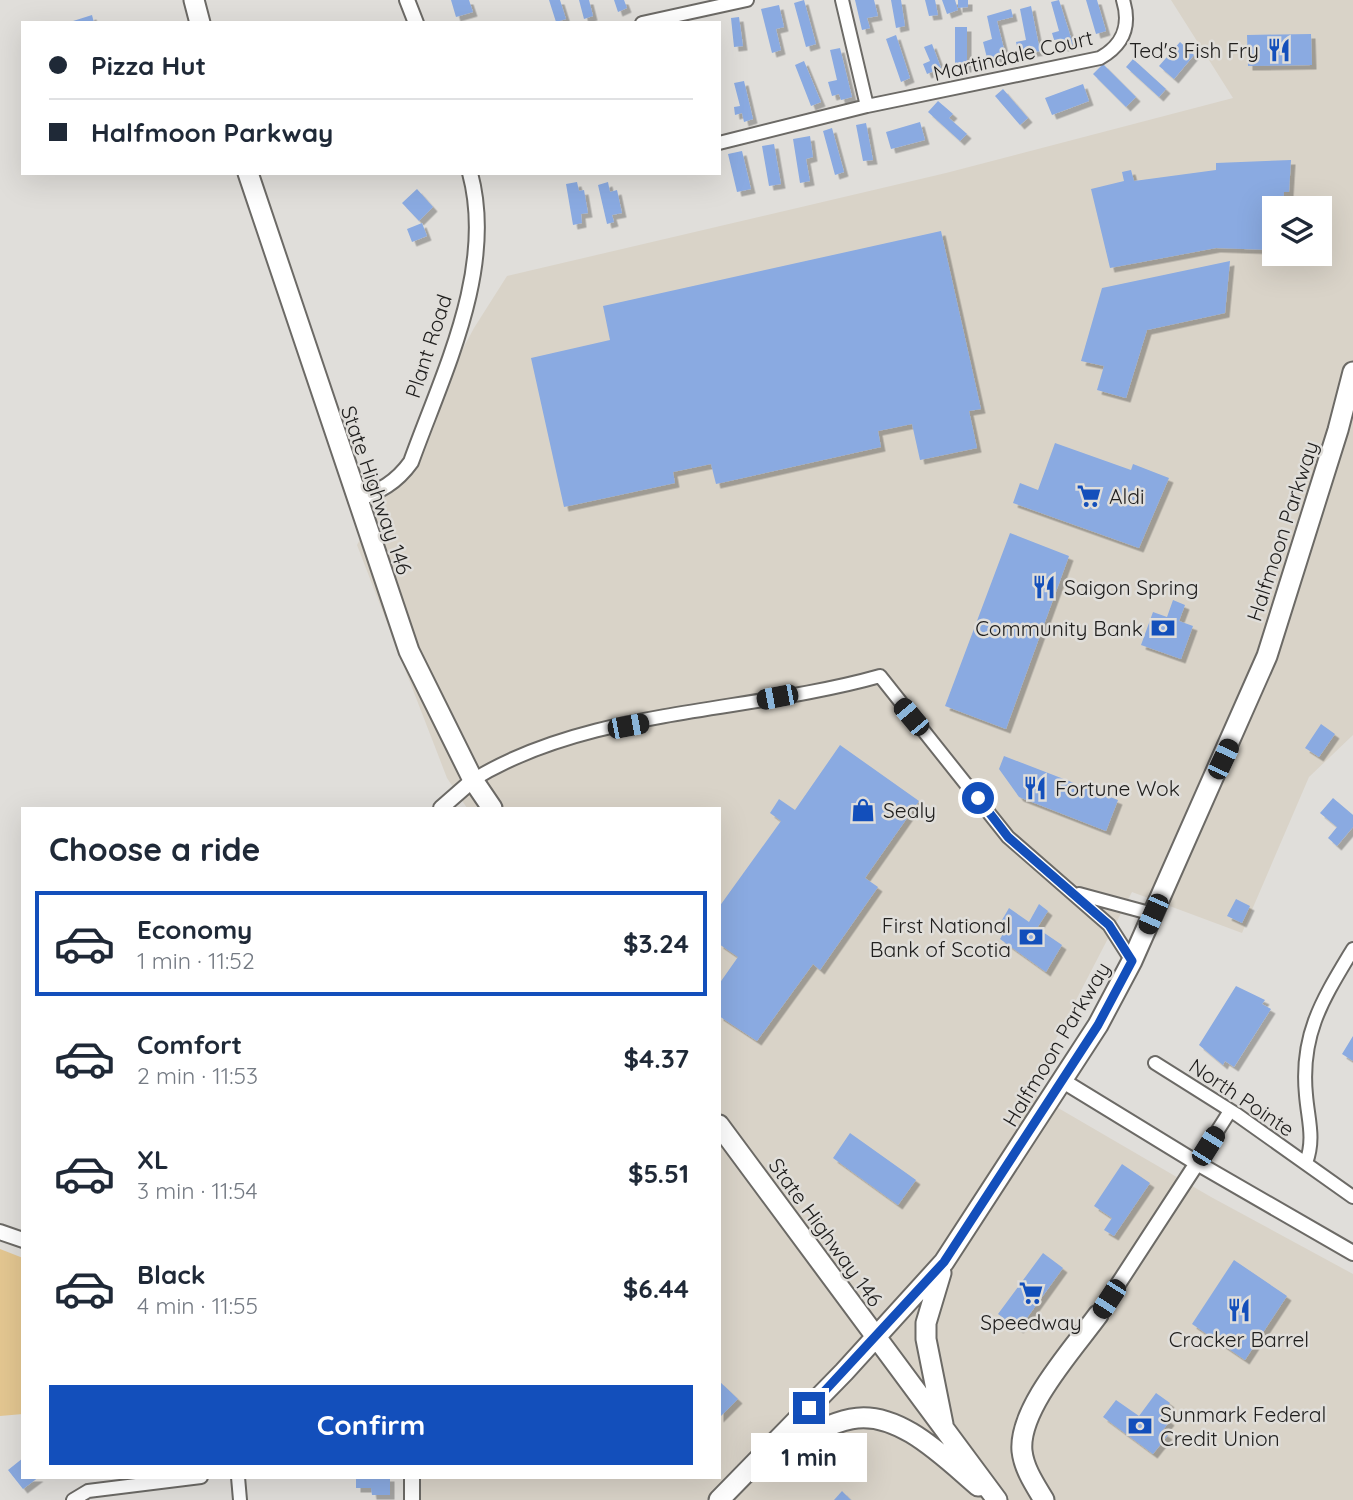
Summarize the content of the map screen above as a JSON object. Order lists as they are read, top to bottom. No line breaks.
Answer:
{"streets":{"main road":["State Highway 146","Halfmoon Parkway"],"street":["Martindale Court","Plant Road","North Pointe"]},"crossings":[["Plant Road","State Highway 146"],["State Highway 146","Halfmoon Parkway"]],"places":{"restaurant":["Ted's Fish Fry","Saigon Spring","Fortune Wok","Cracker Barrel"],"supermarket":["Aldi","Speedway"],"bank":["Community Bank","First National Bank of Scotia","Sunmark Federal Credit Union"],"shop":["Sealy"]},"page":{"banner":["Pizza Hut","Halfmoon Parkway"],"heading":"Choose a ride","list":[{"name":"Economy","note":"1 min · 11:52","value":"$3.24"},{"name":"Comfort","note":"2 min · 11:53","value":"$4.37"},{"name":"XL","note":"3 min · 11:54","value":"$5.51"},{"name":"Black","note":"4 min · 11:55","value":"$6.44"}],"buttons":"Confirm","bubble":"1 min"}}
